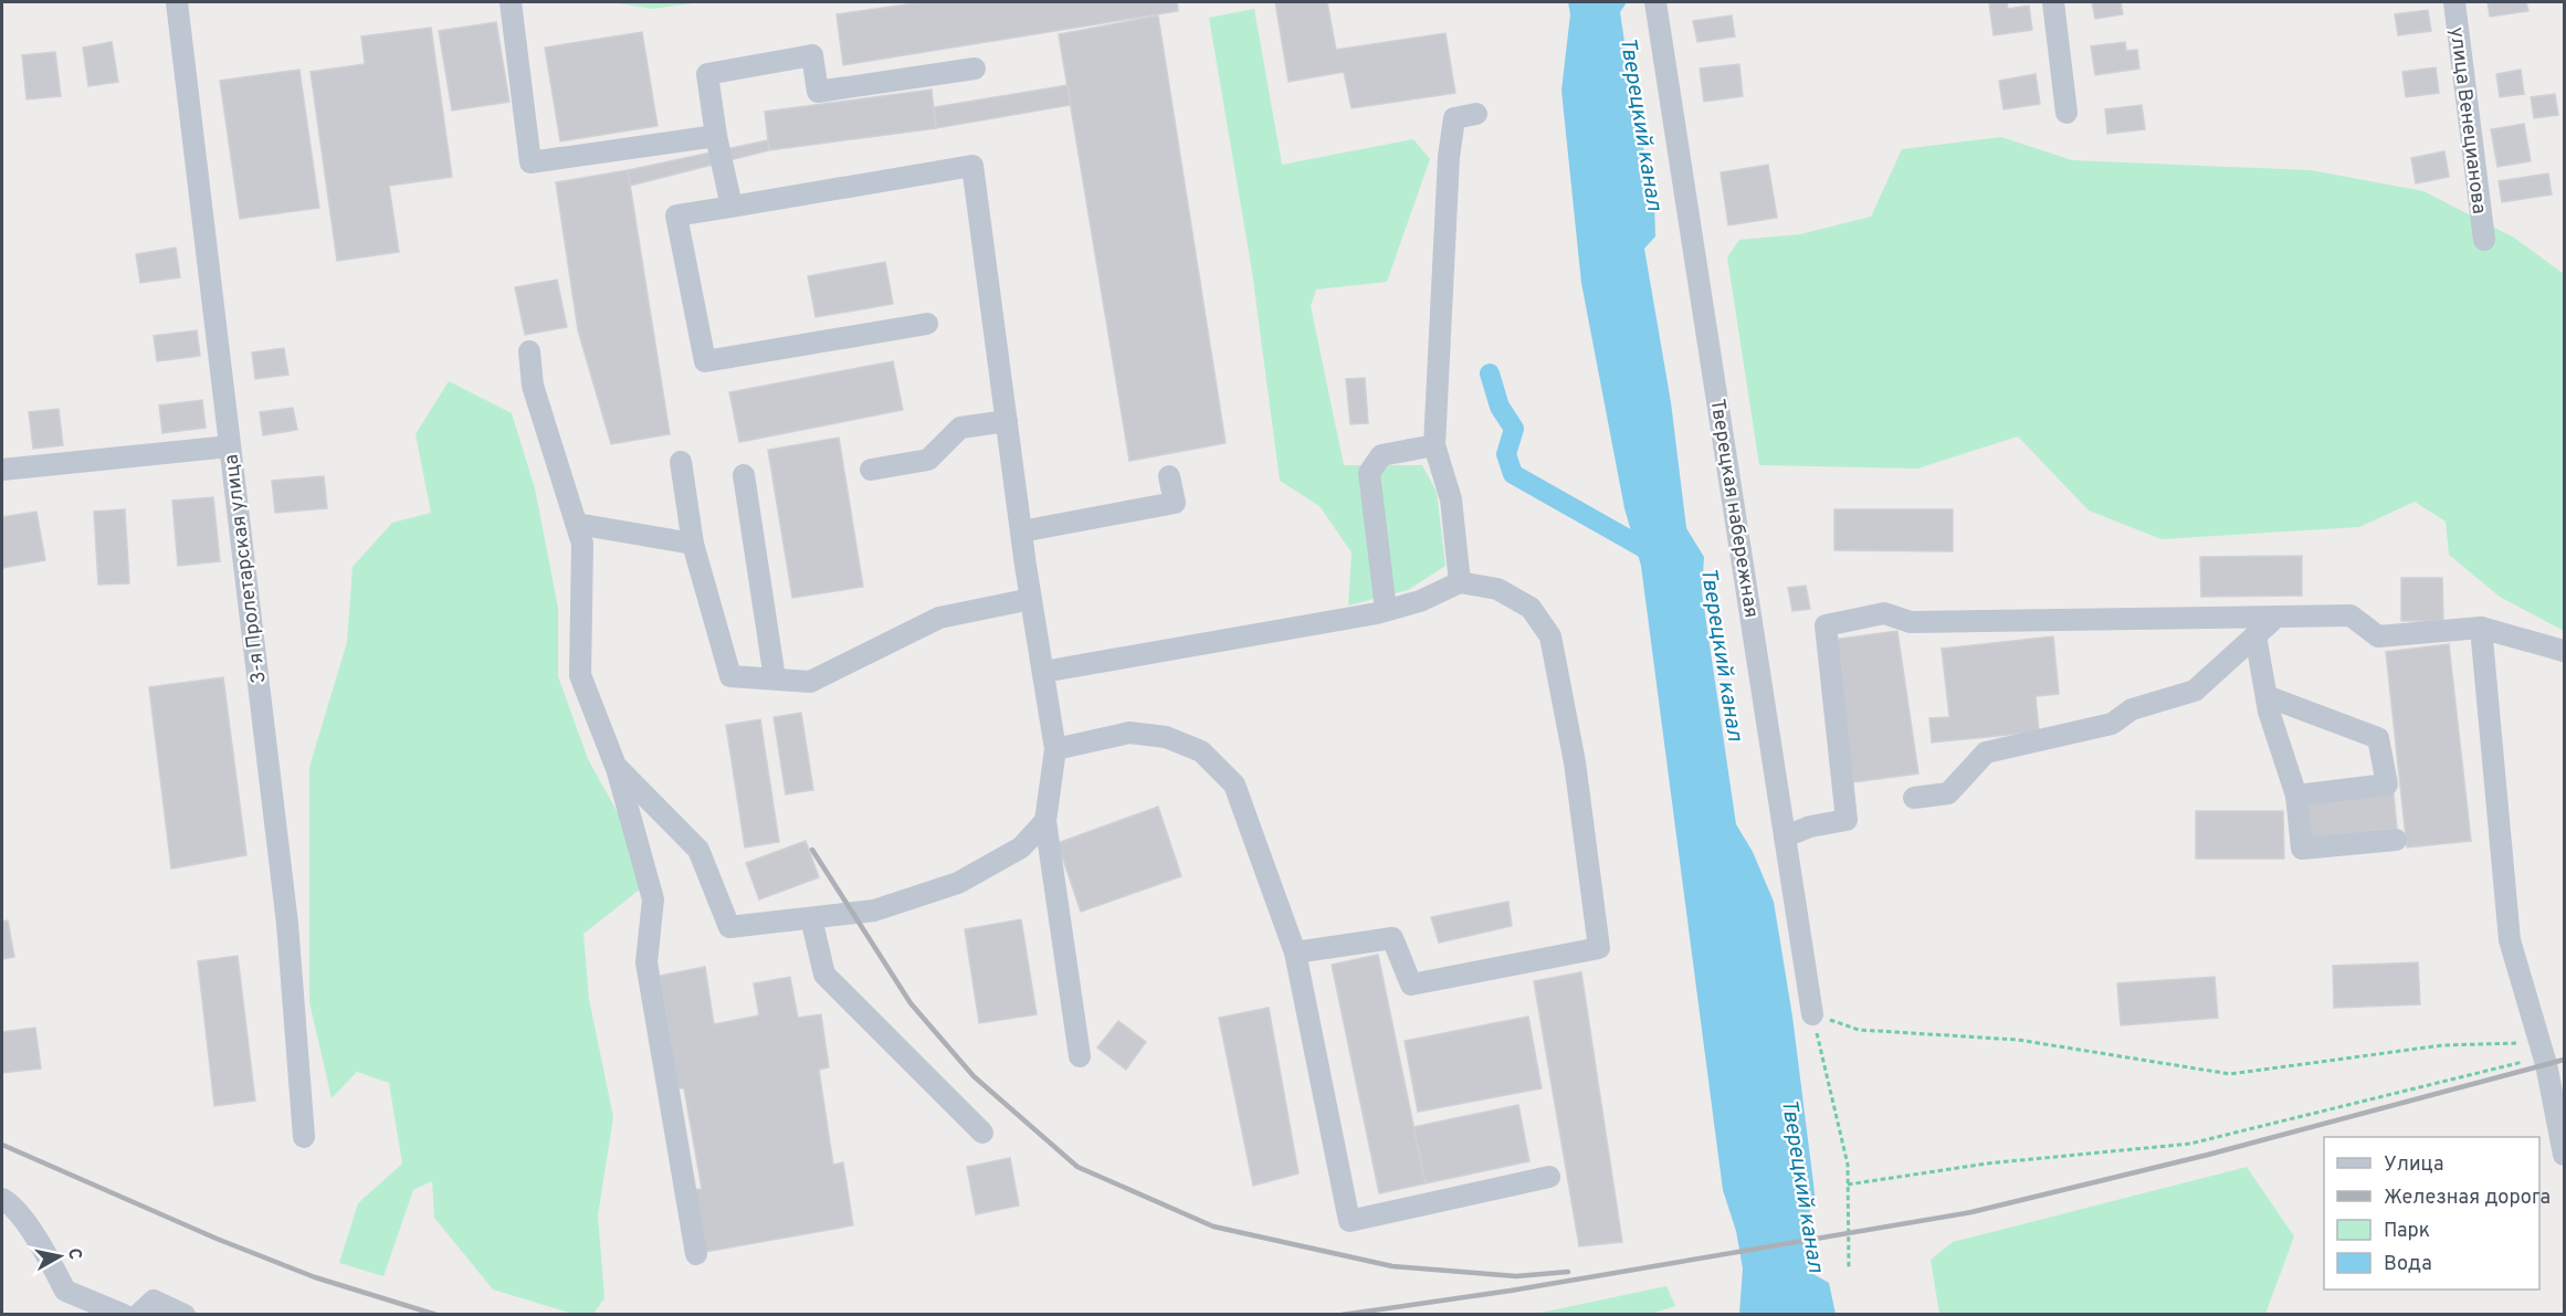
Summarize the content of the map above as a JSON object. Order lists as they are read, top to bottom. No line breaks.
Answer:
{"streets":{"street":["улица Венецианова","Тверецкая набережная","3-я Пролетарская улица"]},"water":["Тверецкий канал"],"legend":["Улица","Железная дорога","Парк","Вода"],"north":"right"}
